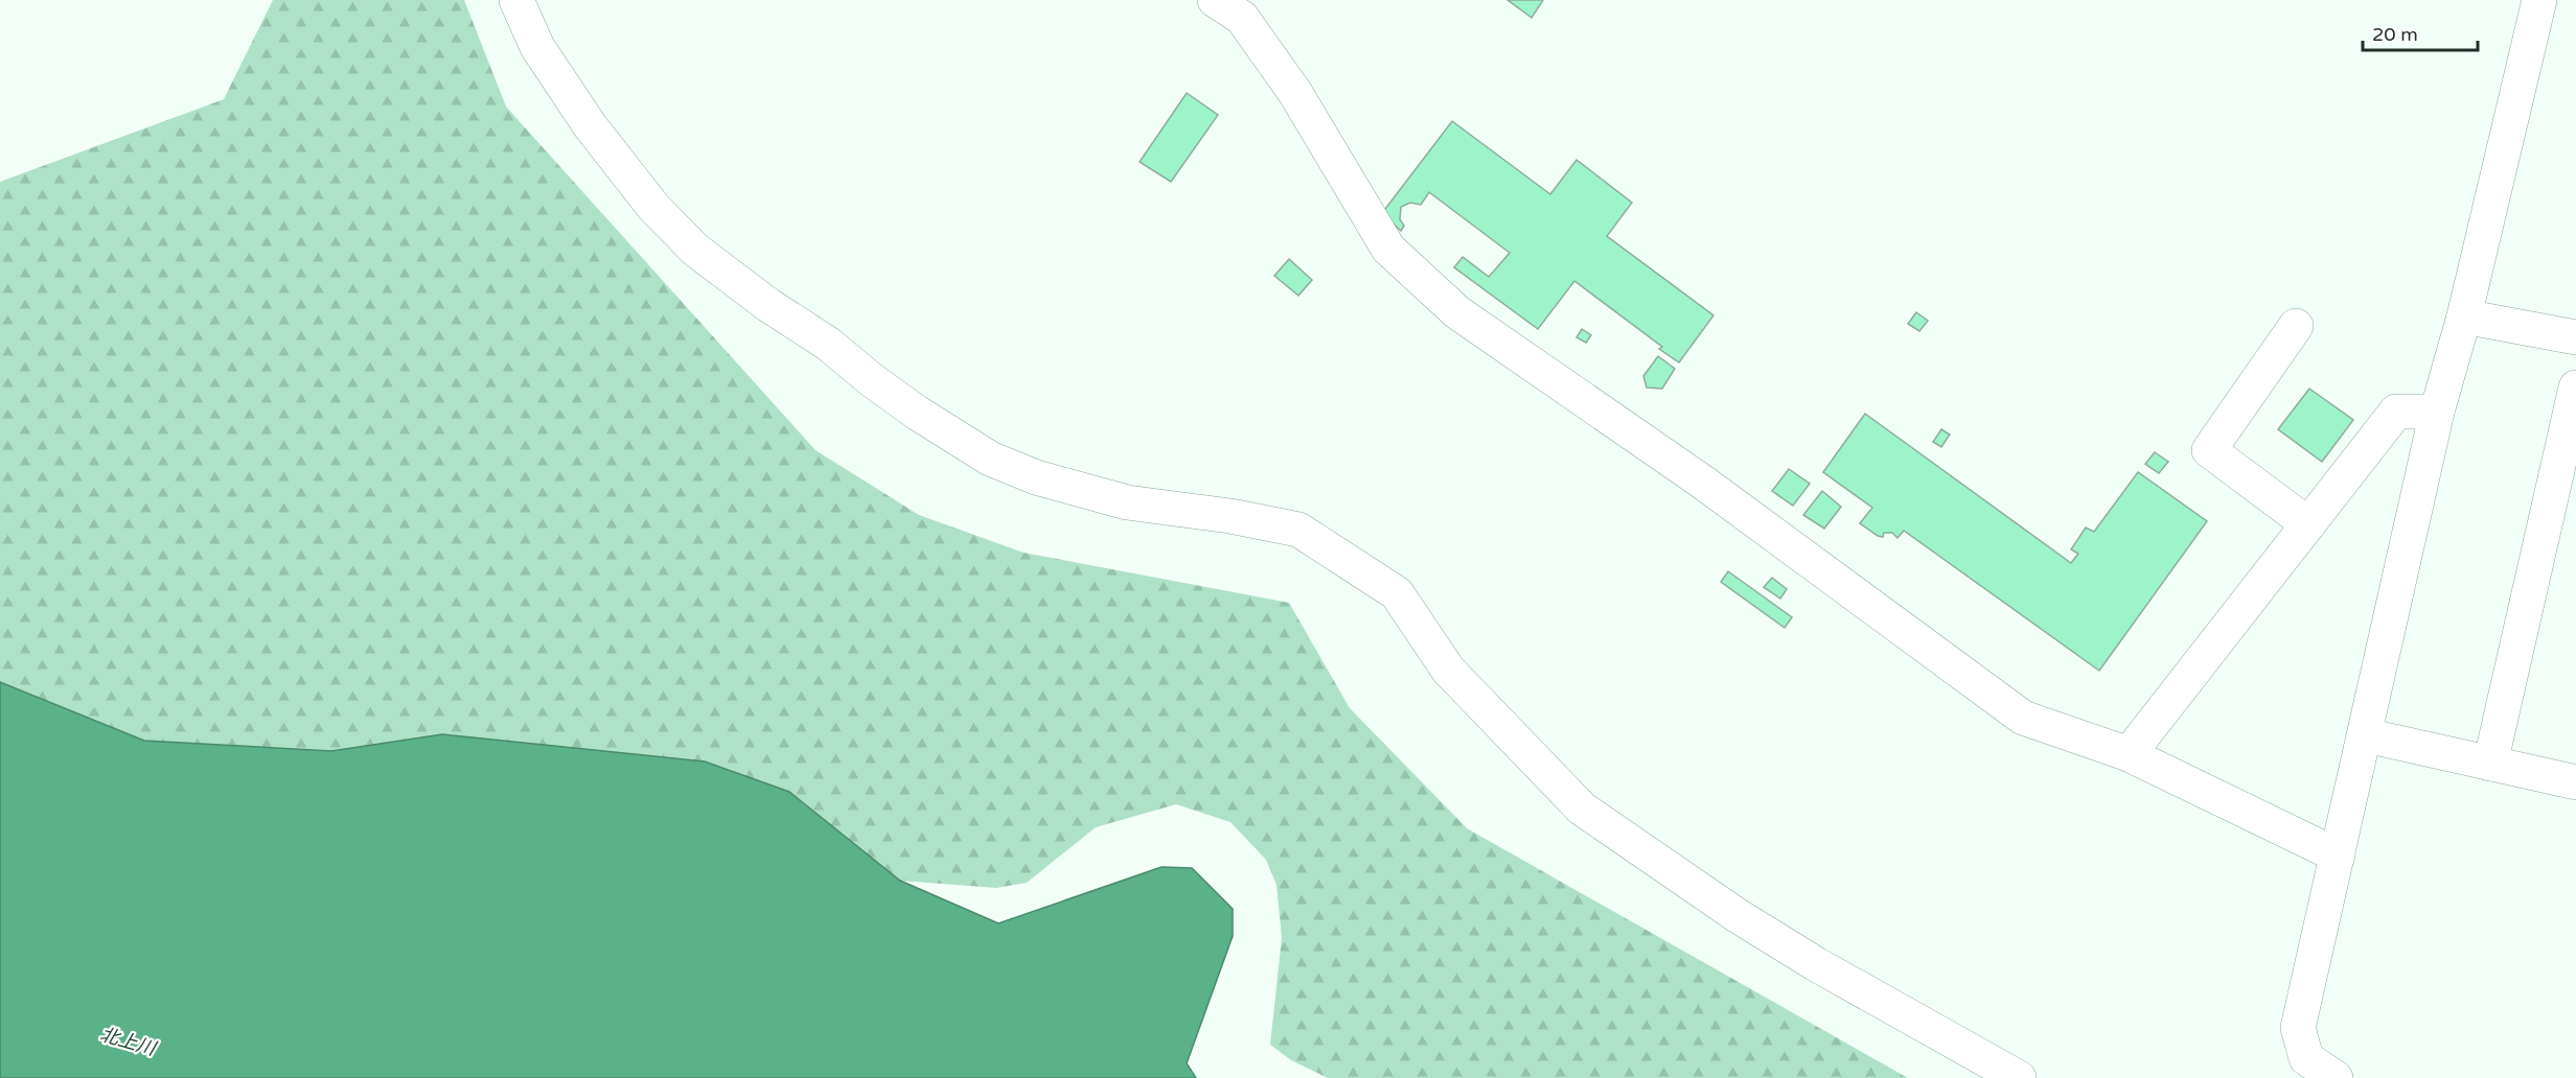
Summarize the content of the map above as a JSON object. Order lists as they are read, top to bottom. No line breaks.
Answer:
{"water":["北上川"],"scale_bar":"20 m"}
